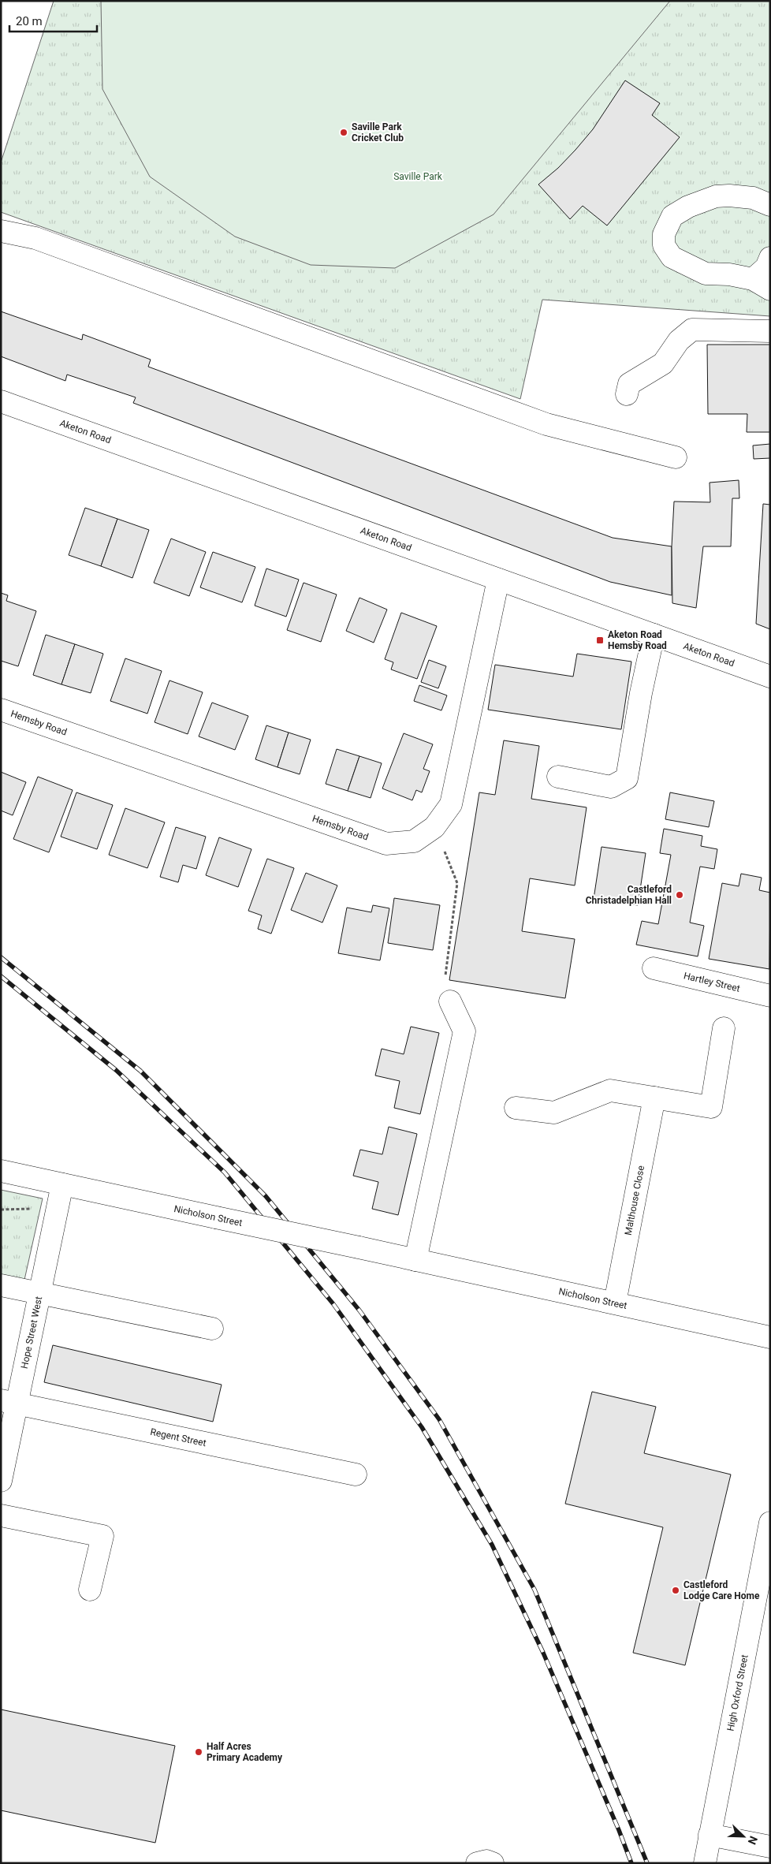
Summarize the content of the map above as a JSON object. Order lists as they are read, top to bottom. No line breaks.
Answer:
{"streets":{"street":["Aketon Road","Hemsby Road","Hartley Street","Malthouse Close","Nicholson Street","Hope Street West","Regent Street","High Oxford Street"]},"crossings":[["Aketon Road","Hemsby Road"],["Malthouse Close","Nicholson Street"],["Nicholson Street","Hope Street West"],["Hope Street West","Regent Street"]],"parks":["Saville Park"],"places":{"other":["Saville Park Cricket Club","Castleford Christadelphian Hall","Castleford Lodge Care Home","Half Acres Primary Academy"],"transit":["Aketon Road Hemsby Road"]},"scale_bar":"20 m","north":"bottom right"}
